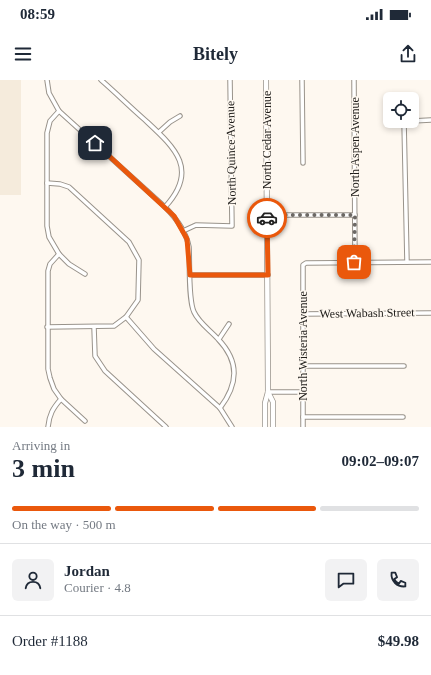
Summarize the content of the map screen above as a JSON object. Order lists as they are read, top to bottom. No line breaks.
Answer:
{"streets":{"main road":["North Cedar Avenue"],"street":["North Aspen Avenue","North Quince Avenue","West Wabash Street","North Wisteria Avenue"]},"crossings":[["North Aspen Avenue","North Wisteria Avenue"],["West Wabash Street","North Wisteria Avenue"]],"page":{"status":"08:59","header":"Bitely","heading":["3 min","Arriving in","09:02–09:07"],"panel":["Jordan","Courier · 4.8","Order #1188","$49.98"],"bar":"On the way · 500 m"}}
